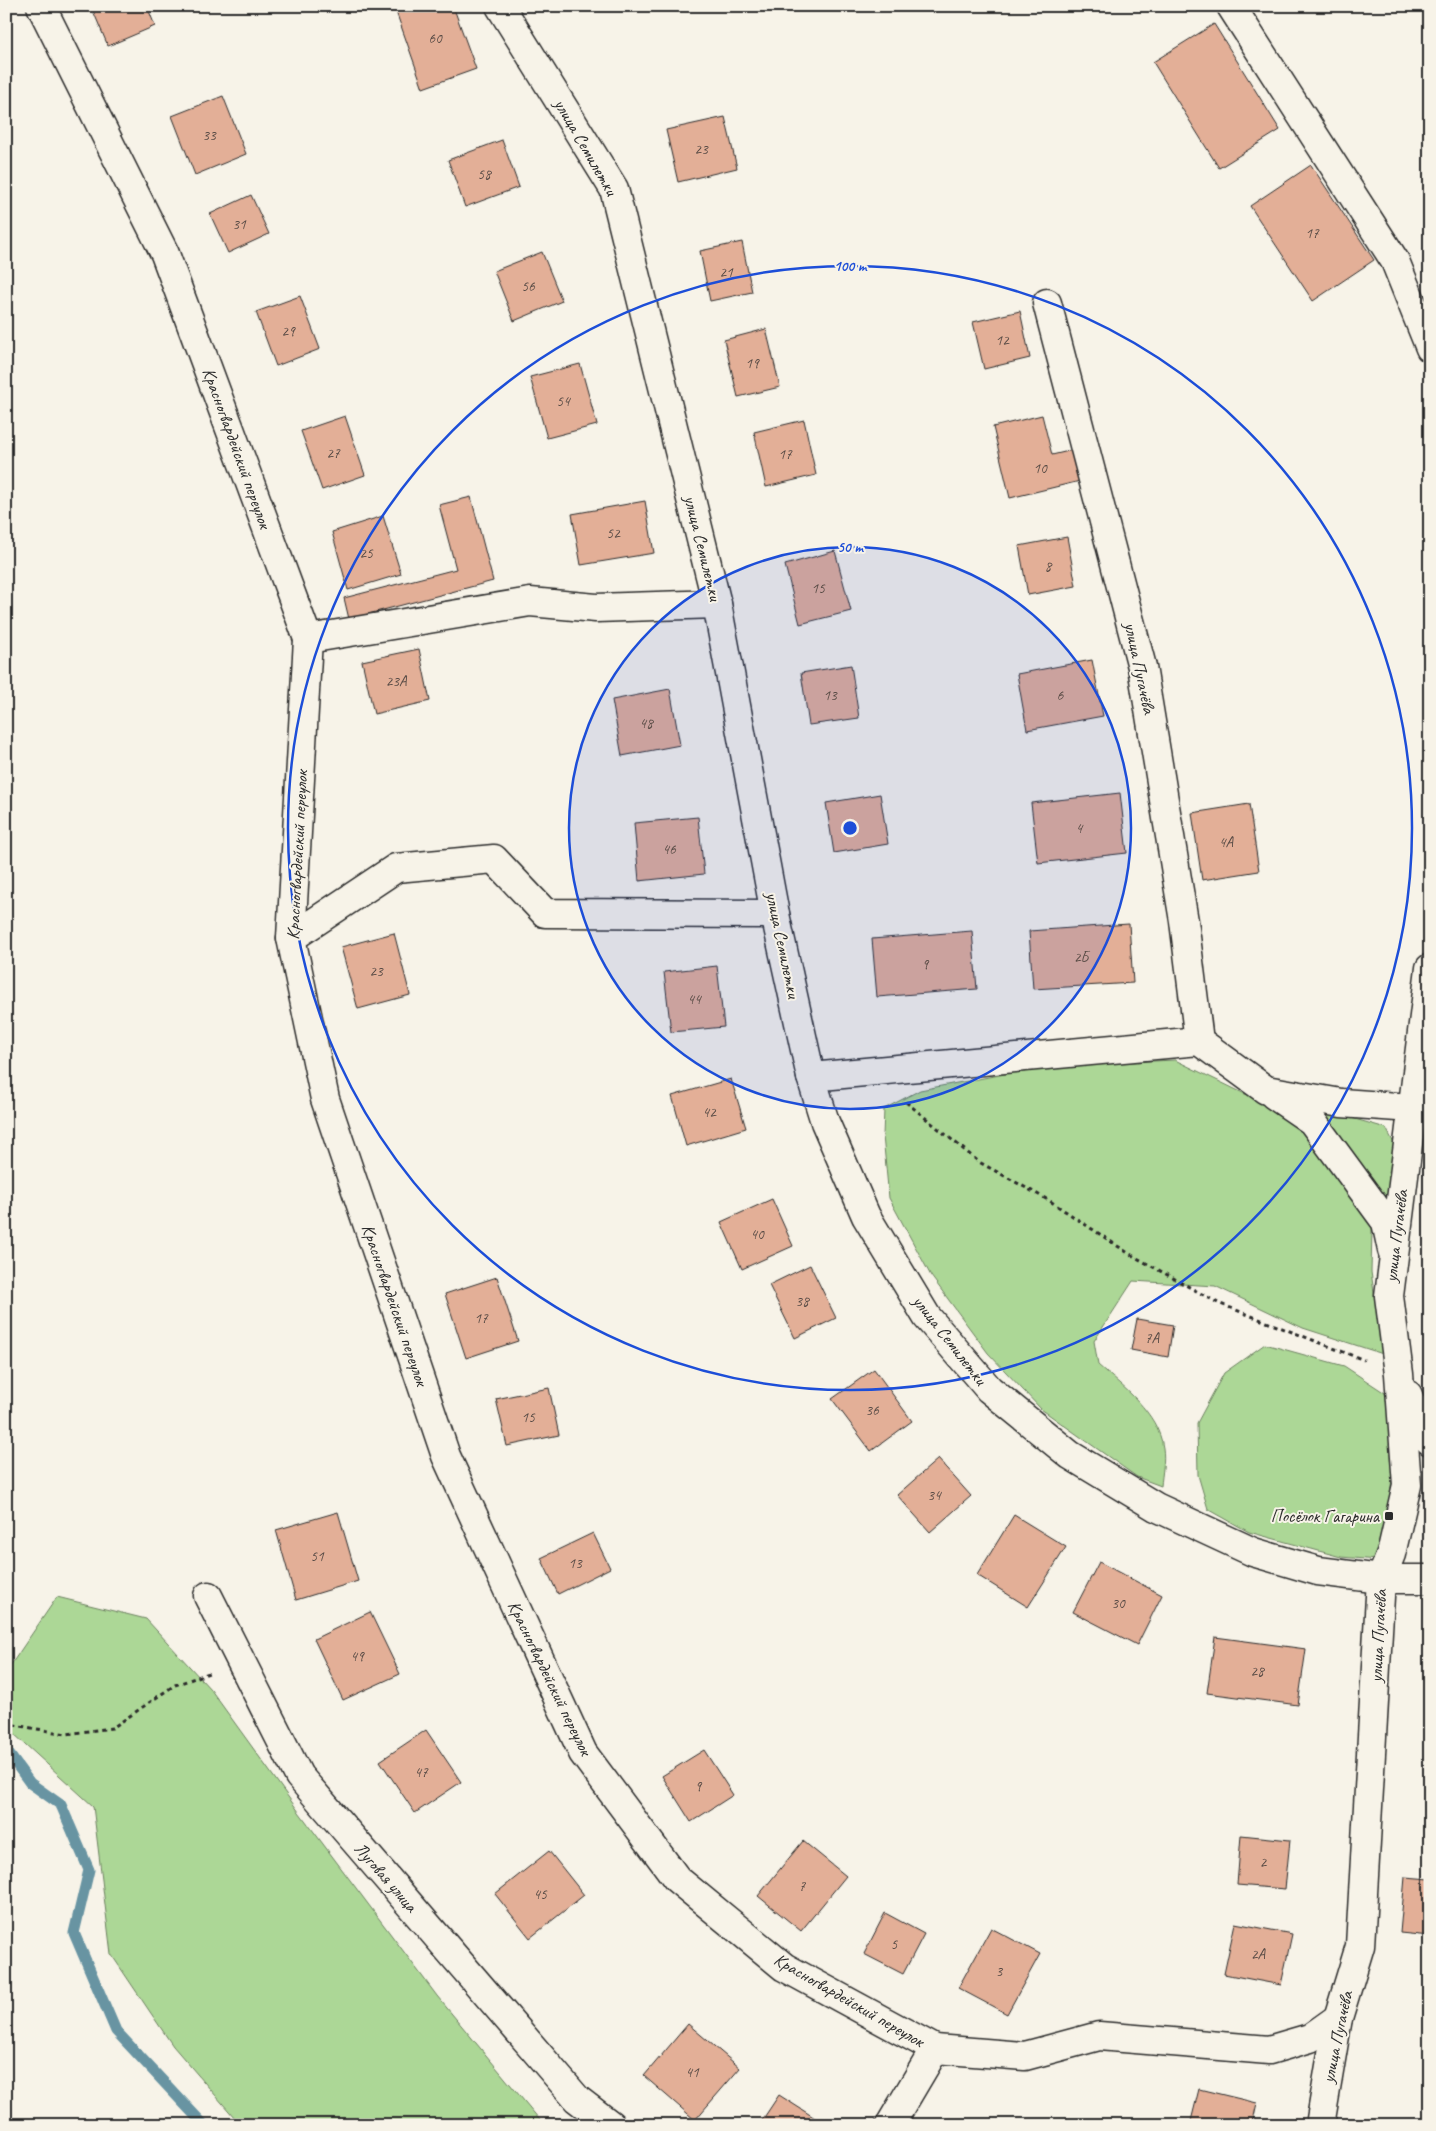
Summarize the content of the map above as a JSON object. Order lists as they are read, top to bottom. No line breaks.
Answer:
{"streets":{"street":["улица Семилетки","Красногвардейский переулок","улица Пугачёва","Луговая улица"]},"crossings":[["улица Семилетки","улица Пугачёва"],["Красногвардейский переулок","улица Пугачёва"]],"places":{"transit":["Посёлок Гагарина"]},"house_numbers":["60","33","23","58","31","17","21","56","29","12","19","54","27","17","10","52","25","8","15","23А","13","6","48","4","4А","46","2Б","9","23","44","42","40","38","17","7А","36","15","34","51","13","30","49","28","47","9","2","7","45","5","2А","3","41"],"rings":["100 m","50 m"]}
